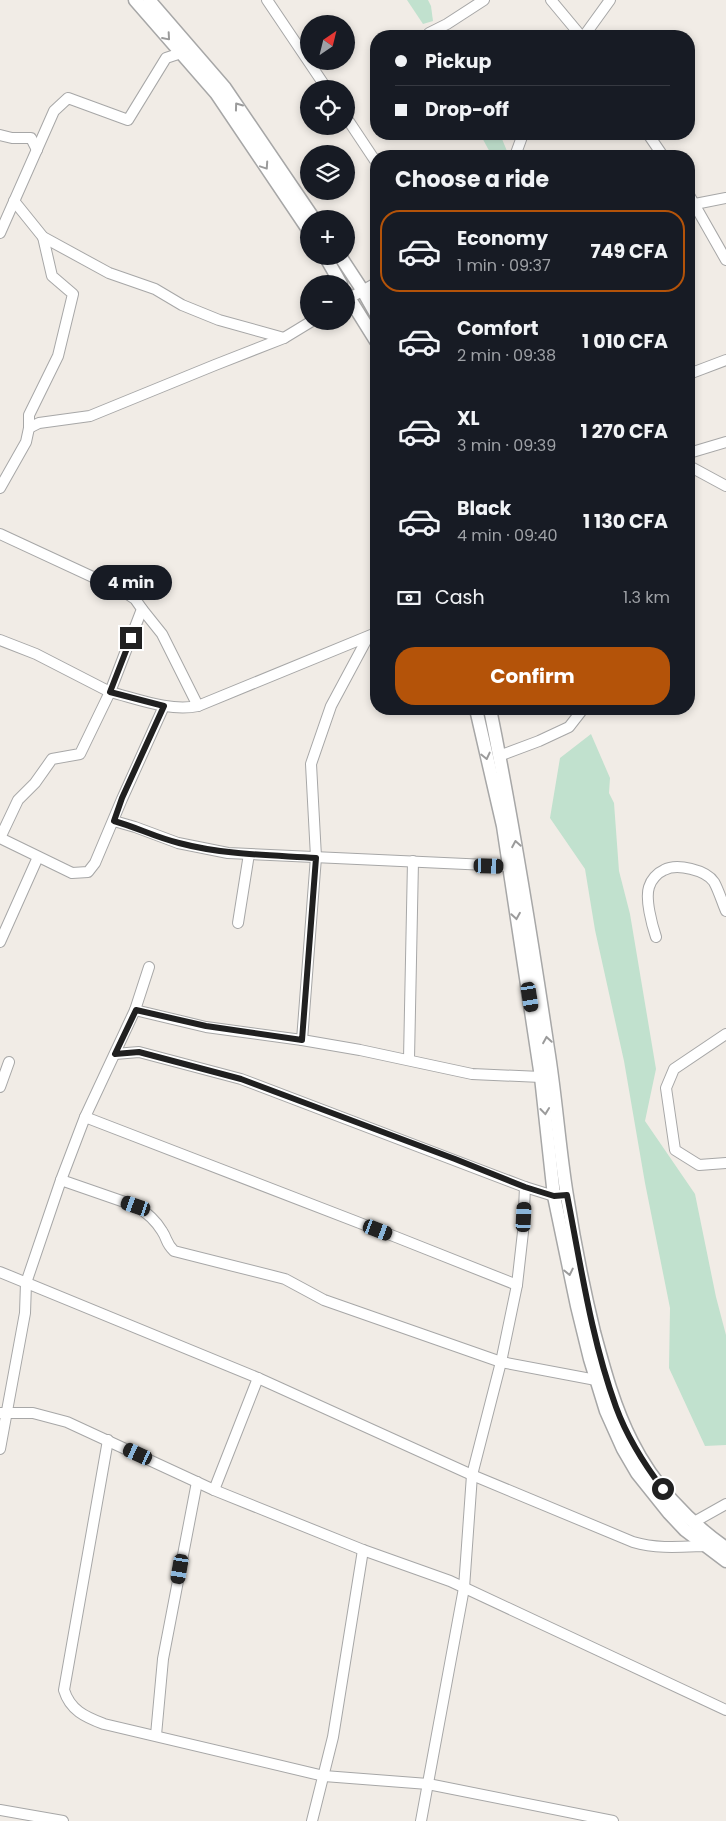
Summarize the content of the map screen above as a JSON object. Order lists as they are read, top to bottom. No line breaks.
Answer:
{"north":"top right","page":{"map_buttons":["+","−"],"banner":["Pickup","Drop-off"],"heading":"Choose a ride","list":[{"name":"Economy","note":"1 min · 09:37","value":"749 CFA"},{"name":"Comfort","note":"2 min · 09:38","value":"1 010 CFA"},{"name":"XL","note":"3 min · 09:39","value":"1 270 CFA"},{"name":"Black","note":"4 min · 09:40","value":"1 130 CFA"}],"bubble":"4 min","pay":["Cash","1.3 km"],"buttons":"Confirm"}}
